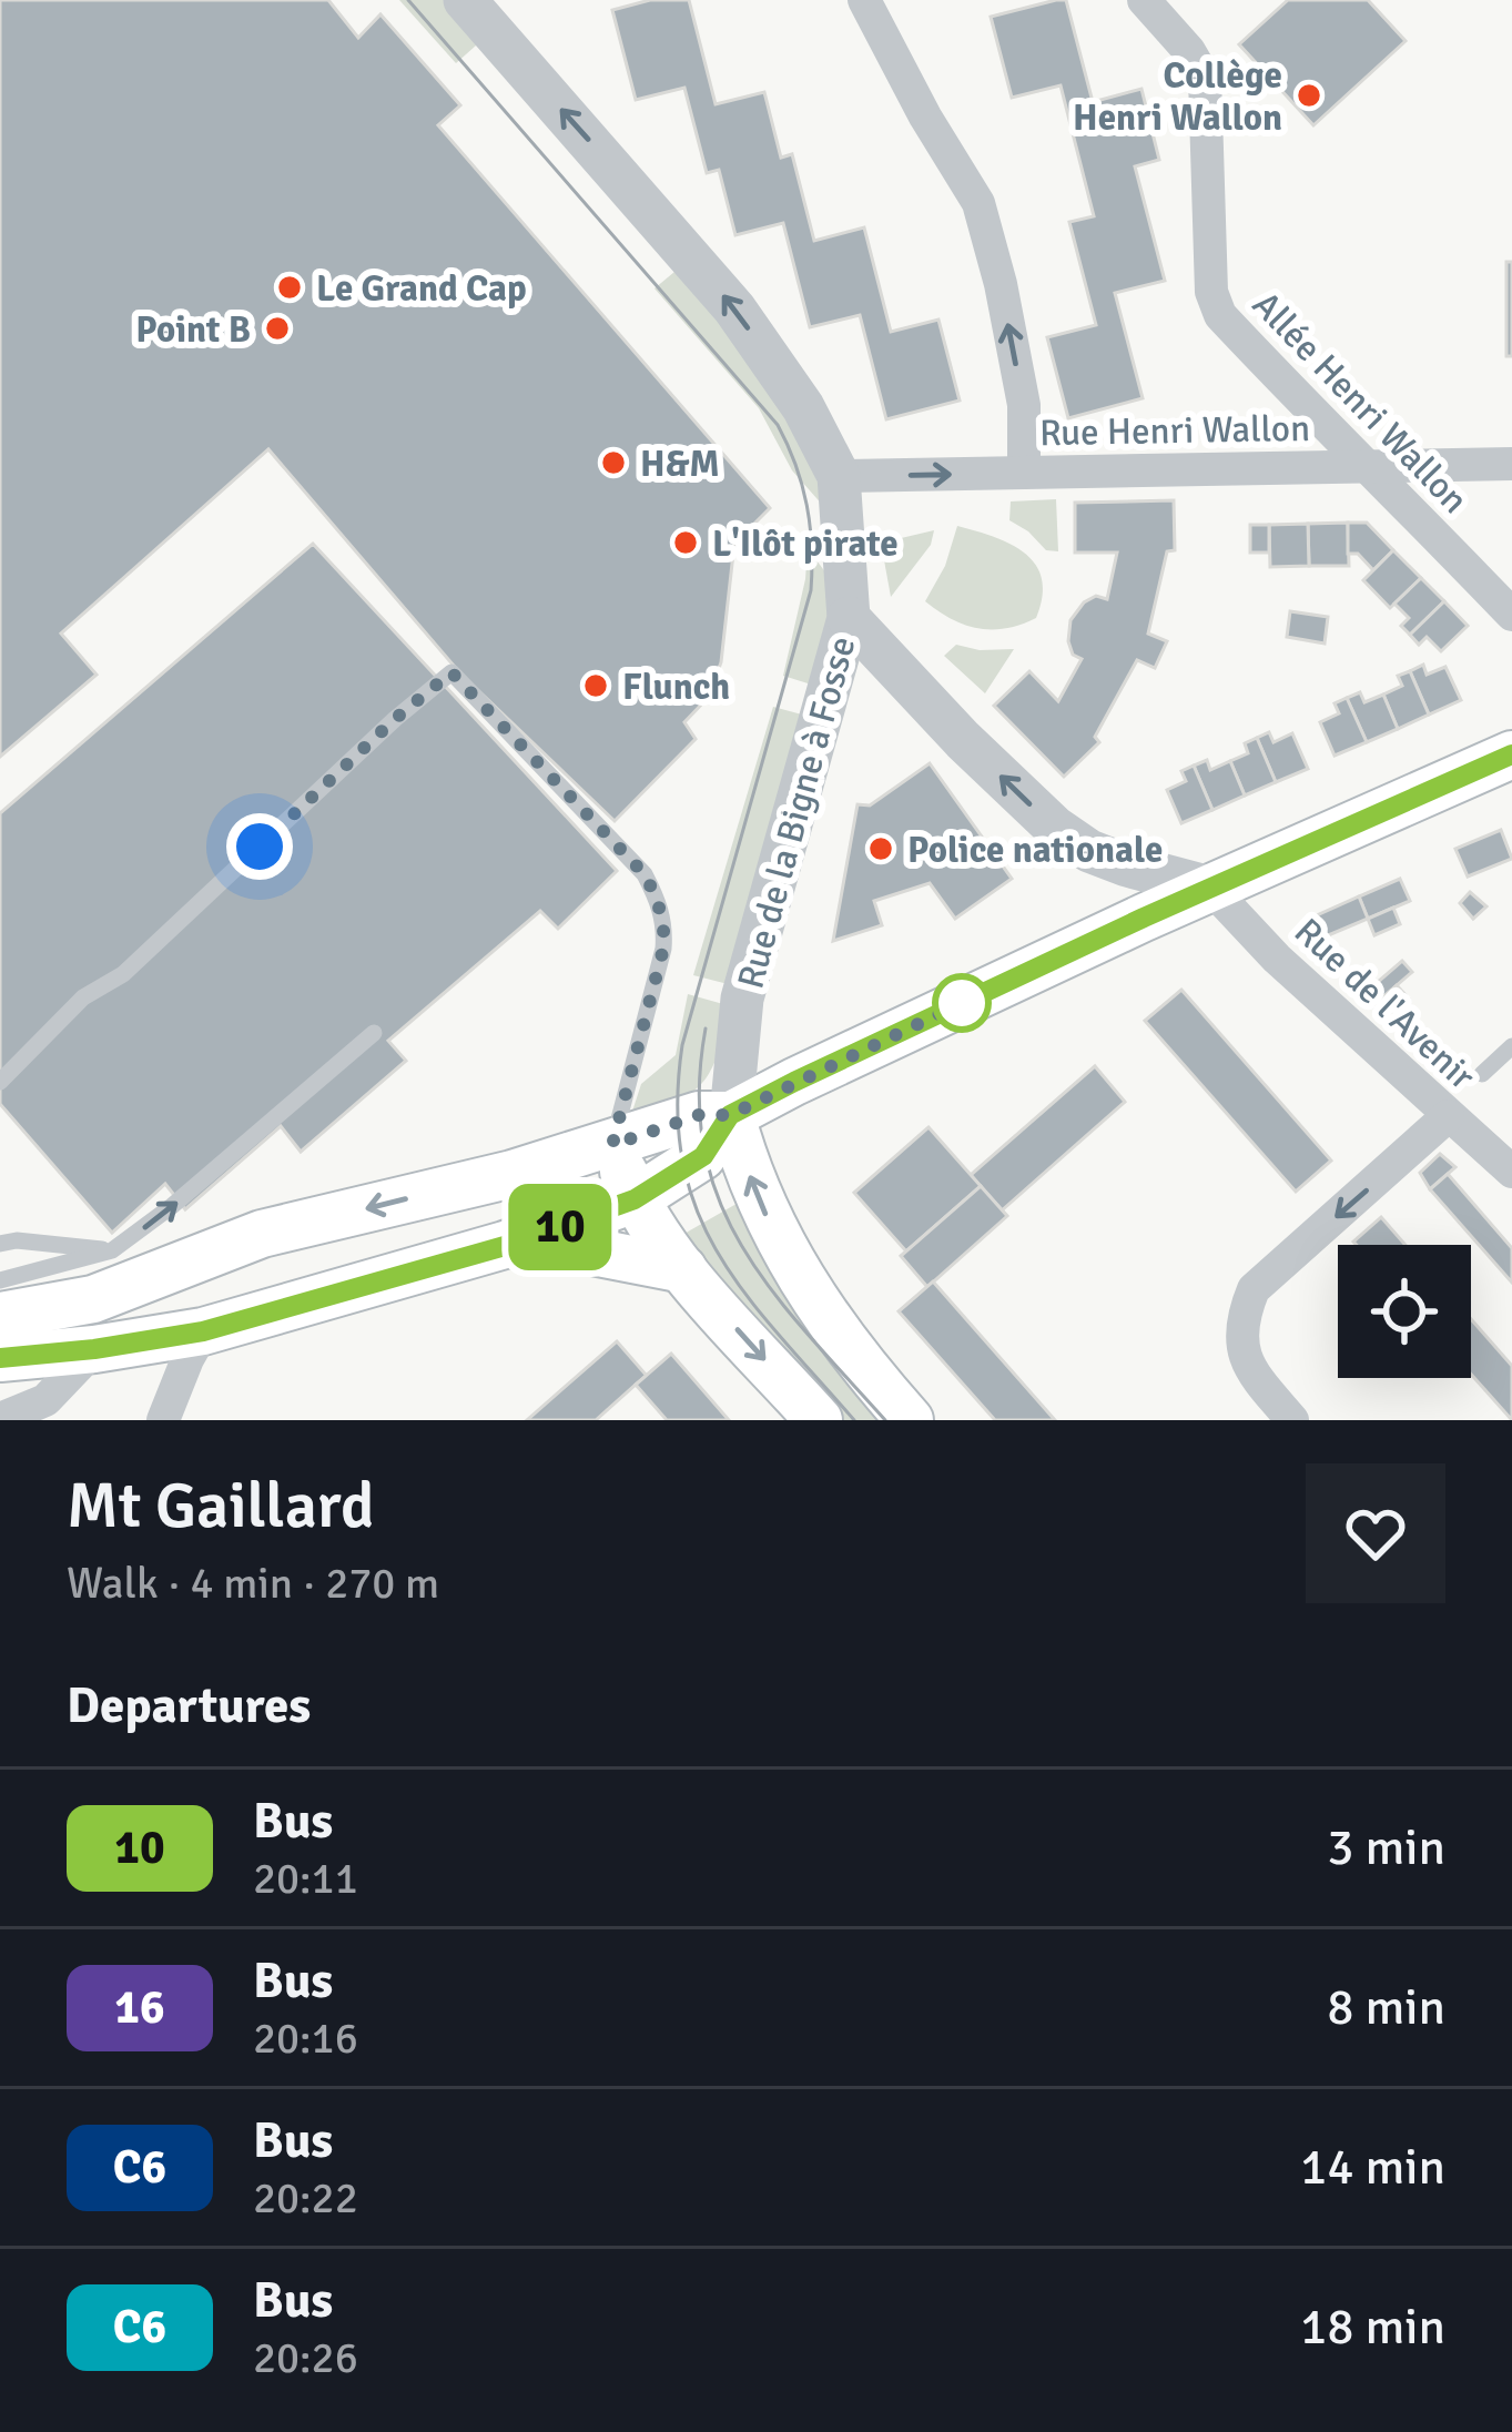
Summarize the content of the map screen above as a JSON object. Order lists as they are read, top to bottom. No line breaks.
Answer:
{"streets":{"street":["Allée Henri Wallon","Rue Henri Wallon","Rue de la Bigne à Fosse","Rue de l'Avenir"]},"crossings":[["Allée Henri Wallon","Rue Henri Wallon"],["Rue Henri Wallon","Rue de la Bigne à Fosse"]],"places":["Collège Henri Wallon","Le Grand Cap","Point B","H&M","L'Ilôt pirate","Flunch","Police nationale"],"lines":["bus line 10"],"page":{"on_map":"10","heading":[["Mt Gaillard","Walk · 4 min · 270 m"],"Departures"],"list":[{"mark":"10","name":"Bus","note":"20:11","value":"3 min"},{"mark":"16","name":"Bus","note":"20:16","value":"8 min"},{"mark":"C6","name":"Bus","note":"20:22","value":"14 min"},{"mark":"C6","name":"Bus","note":"20:26","value":"18 min"}]}}
